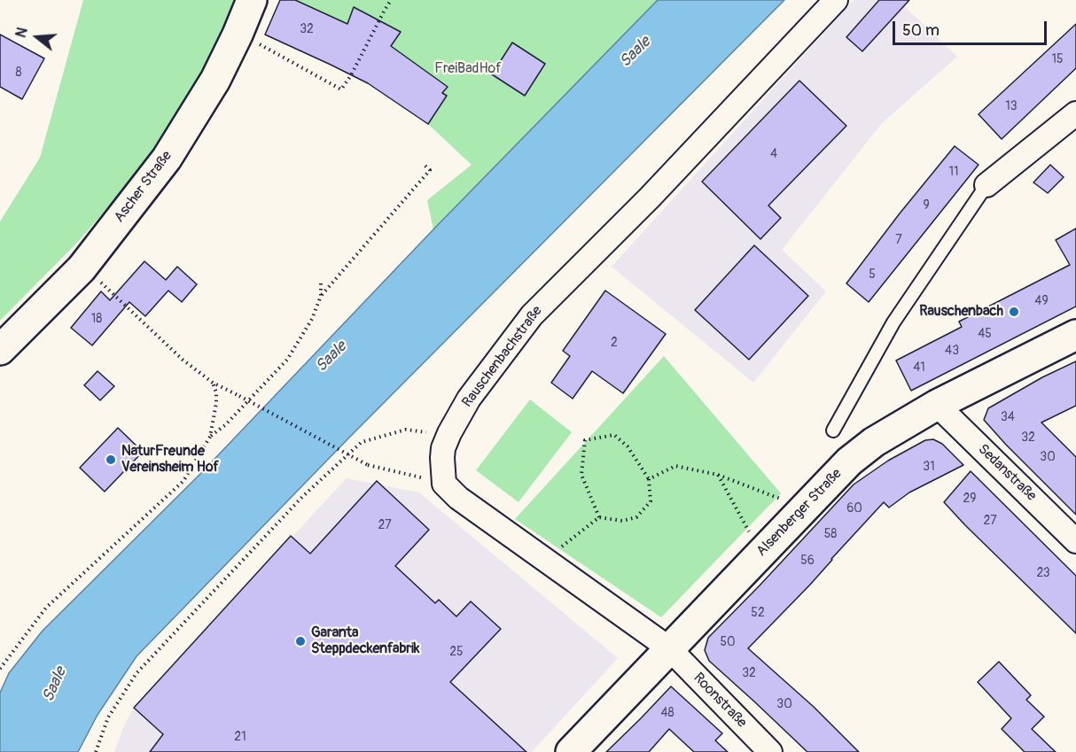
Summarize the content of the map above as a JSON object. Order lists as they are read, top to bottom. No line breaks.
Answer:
{"streets":{"street":["Ascher Straße","Rauschenbachstraße","Sedanstraße","Alsenberger Straße","Roonstraße"]},"crossings":[["Sedanstraße","Alsenberger Straße"],["Alsenberger Straße","Roonstraße"]],"water":["Saale"],"parks":["FreiBadHof"],"places":["Rauschenbach","NaturFreunde Vereinsheim Hof","Garanta Steppdeckenfabrik"],"house_numbers":["32","15","8","13","4","11","9","7","5","49","18","45","2","43","41","34","32","30","31","29","60","27","27","58","56","23","52","50","25","32","30","48","21"],"scale_bar":"50 m","north":"left"}
